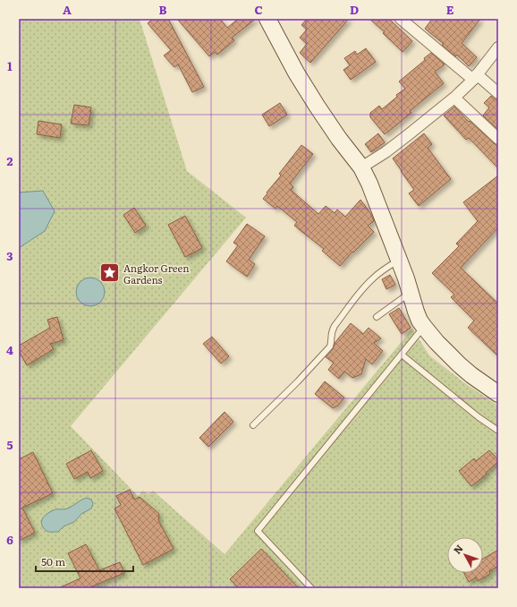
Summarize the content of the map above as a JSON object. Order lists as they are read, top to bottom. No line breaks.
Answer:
{"places":{"place":["Angkor Green Gardens"]},"scale_bar":"50 m","north":"top left","grid":{"columns":["A","B","C","D","E"],"rows":["1","2","3","4","5","6"]}}
